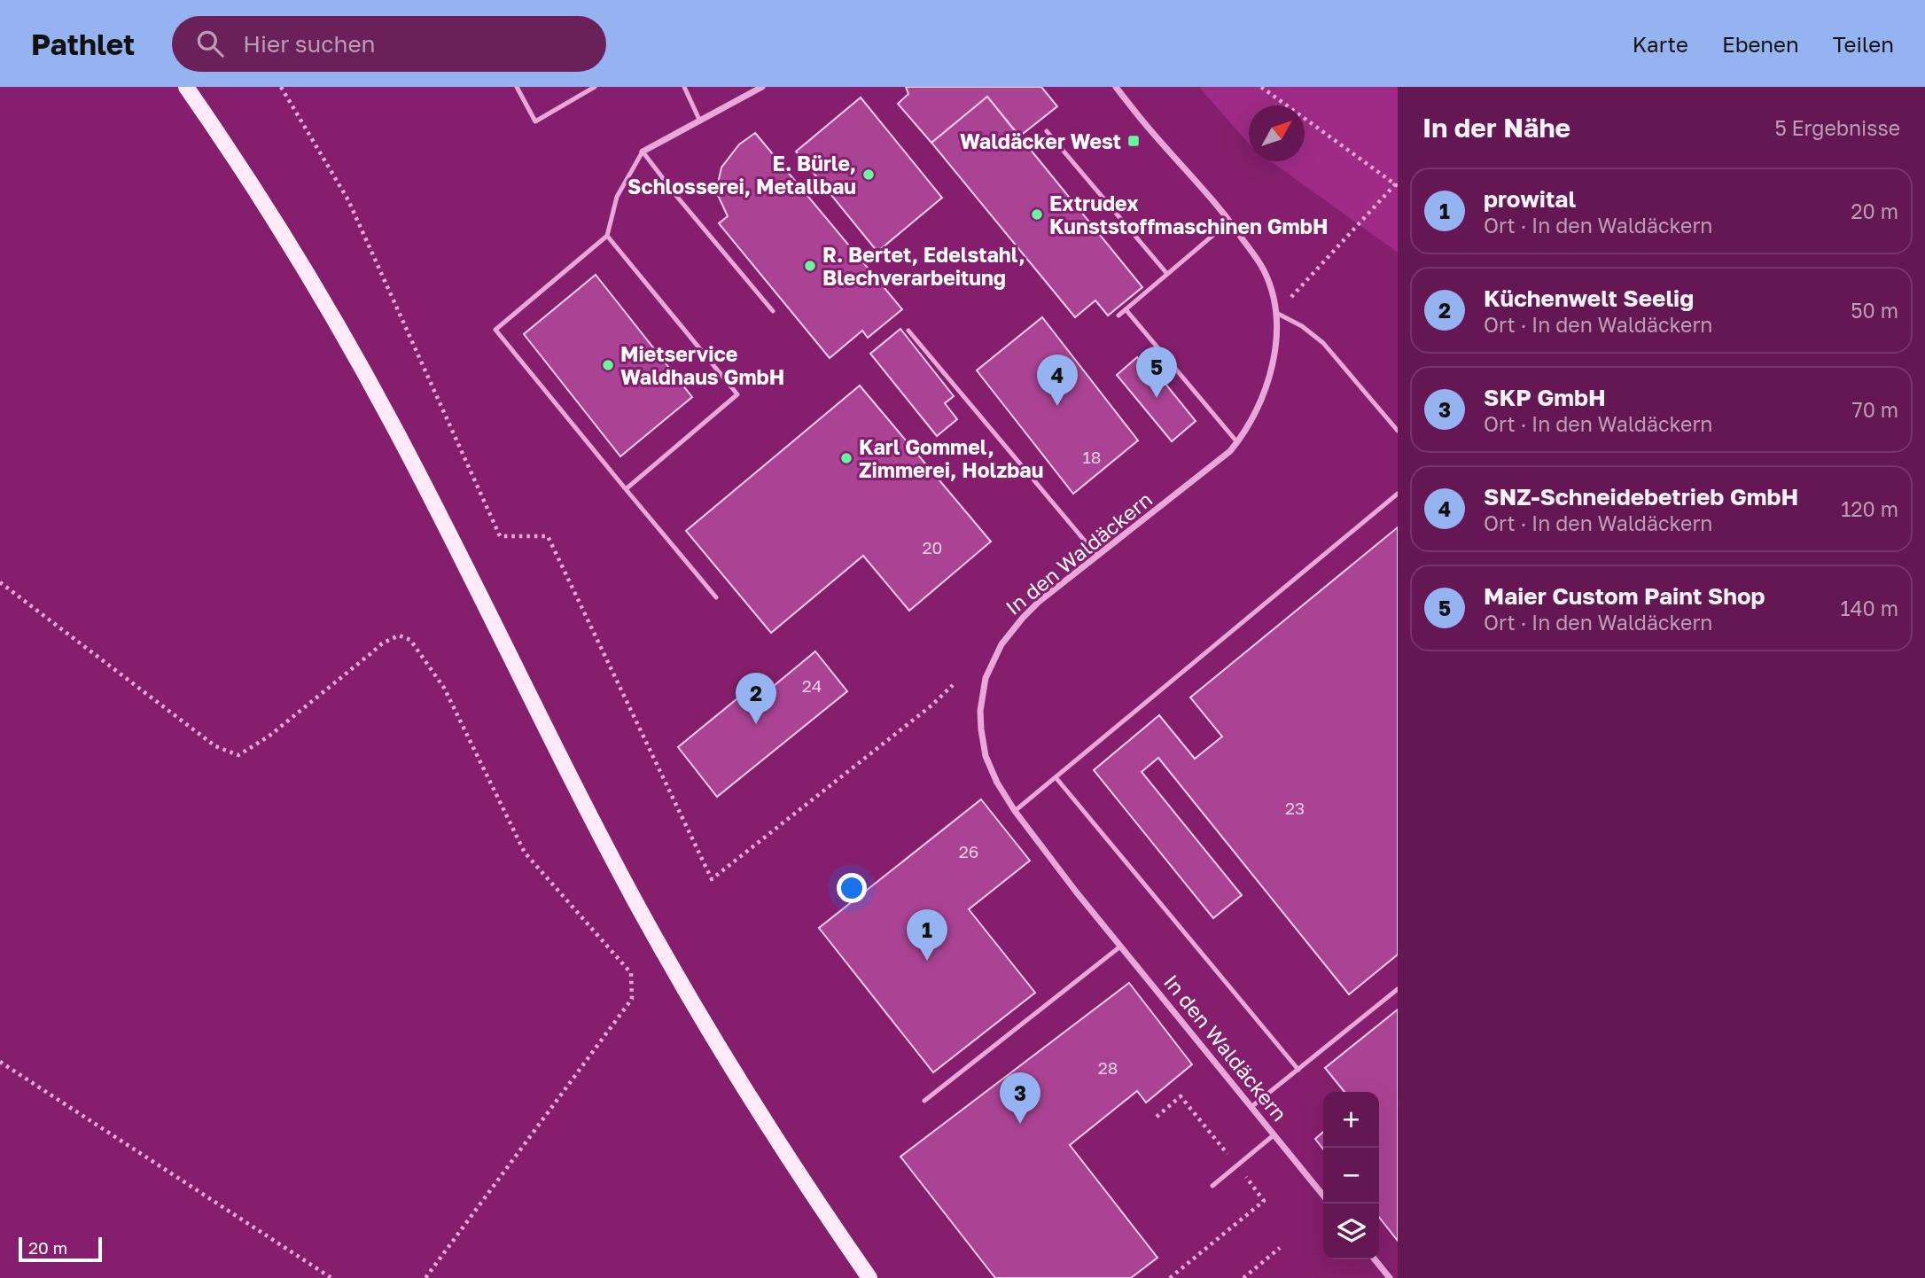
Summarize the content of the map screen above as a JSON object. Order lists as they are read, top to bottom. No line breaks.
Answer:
{"streets":{"street":["In den Waldäckern"]},"places":{"transit":["Waldäcker West"],"other":["E. Bürle, Schlosserei, Metallbau","Extrudex Kunststoffmaschinen GmbH","R. Bertet, Edelstahl, Blechverarbeitung","Mietservice Waldhaus GmbH","Karl Gommel, Zimmerei, Holzbau"]},"house_numbers":["18","20","24","23","26","28"],"scale_bar":"20 m","north":"top right","page":{"header":"Pathlet","search":"Hier suchen","nav":["Karte","Ebenen","Teilen"],"heading":["In der Nähe","5 Ergebnisse"],"list":[{"mark":"1","name":"prowital","note":"Ort · In den Waldäckern","value":"20 m"},{"mark":"2","name":"Küchenwelt Seelig","note":"Ort · In den Waldäckern","value":"50 m"},{"mark":"3","name":"SKP GmbH","note":"Ort · In den Waldäckern","value":"70 m"},{"mark":"4","name":"SNZ-Schneidebetrieb GmbH","note":"Ort · In den Waldäckern","value":"120 m"},{"mark":"5","name":"Maier Custom Paint Shop","note":"Ort · In den Waldäckern","value":"140 m"}],"pins":["5","4","2","1","3"],"map_buttons":["+","−"],"scale":"20 m"}}
